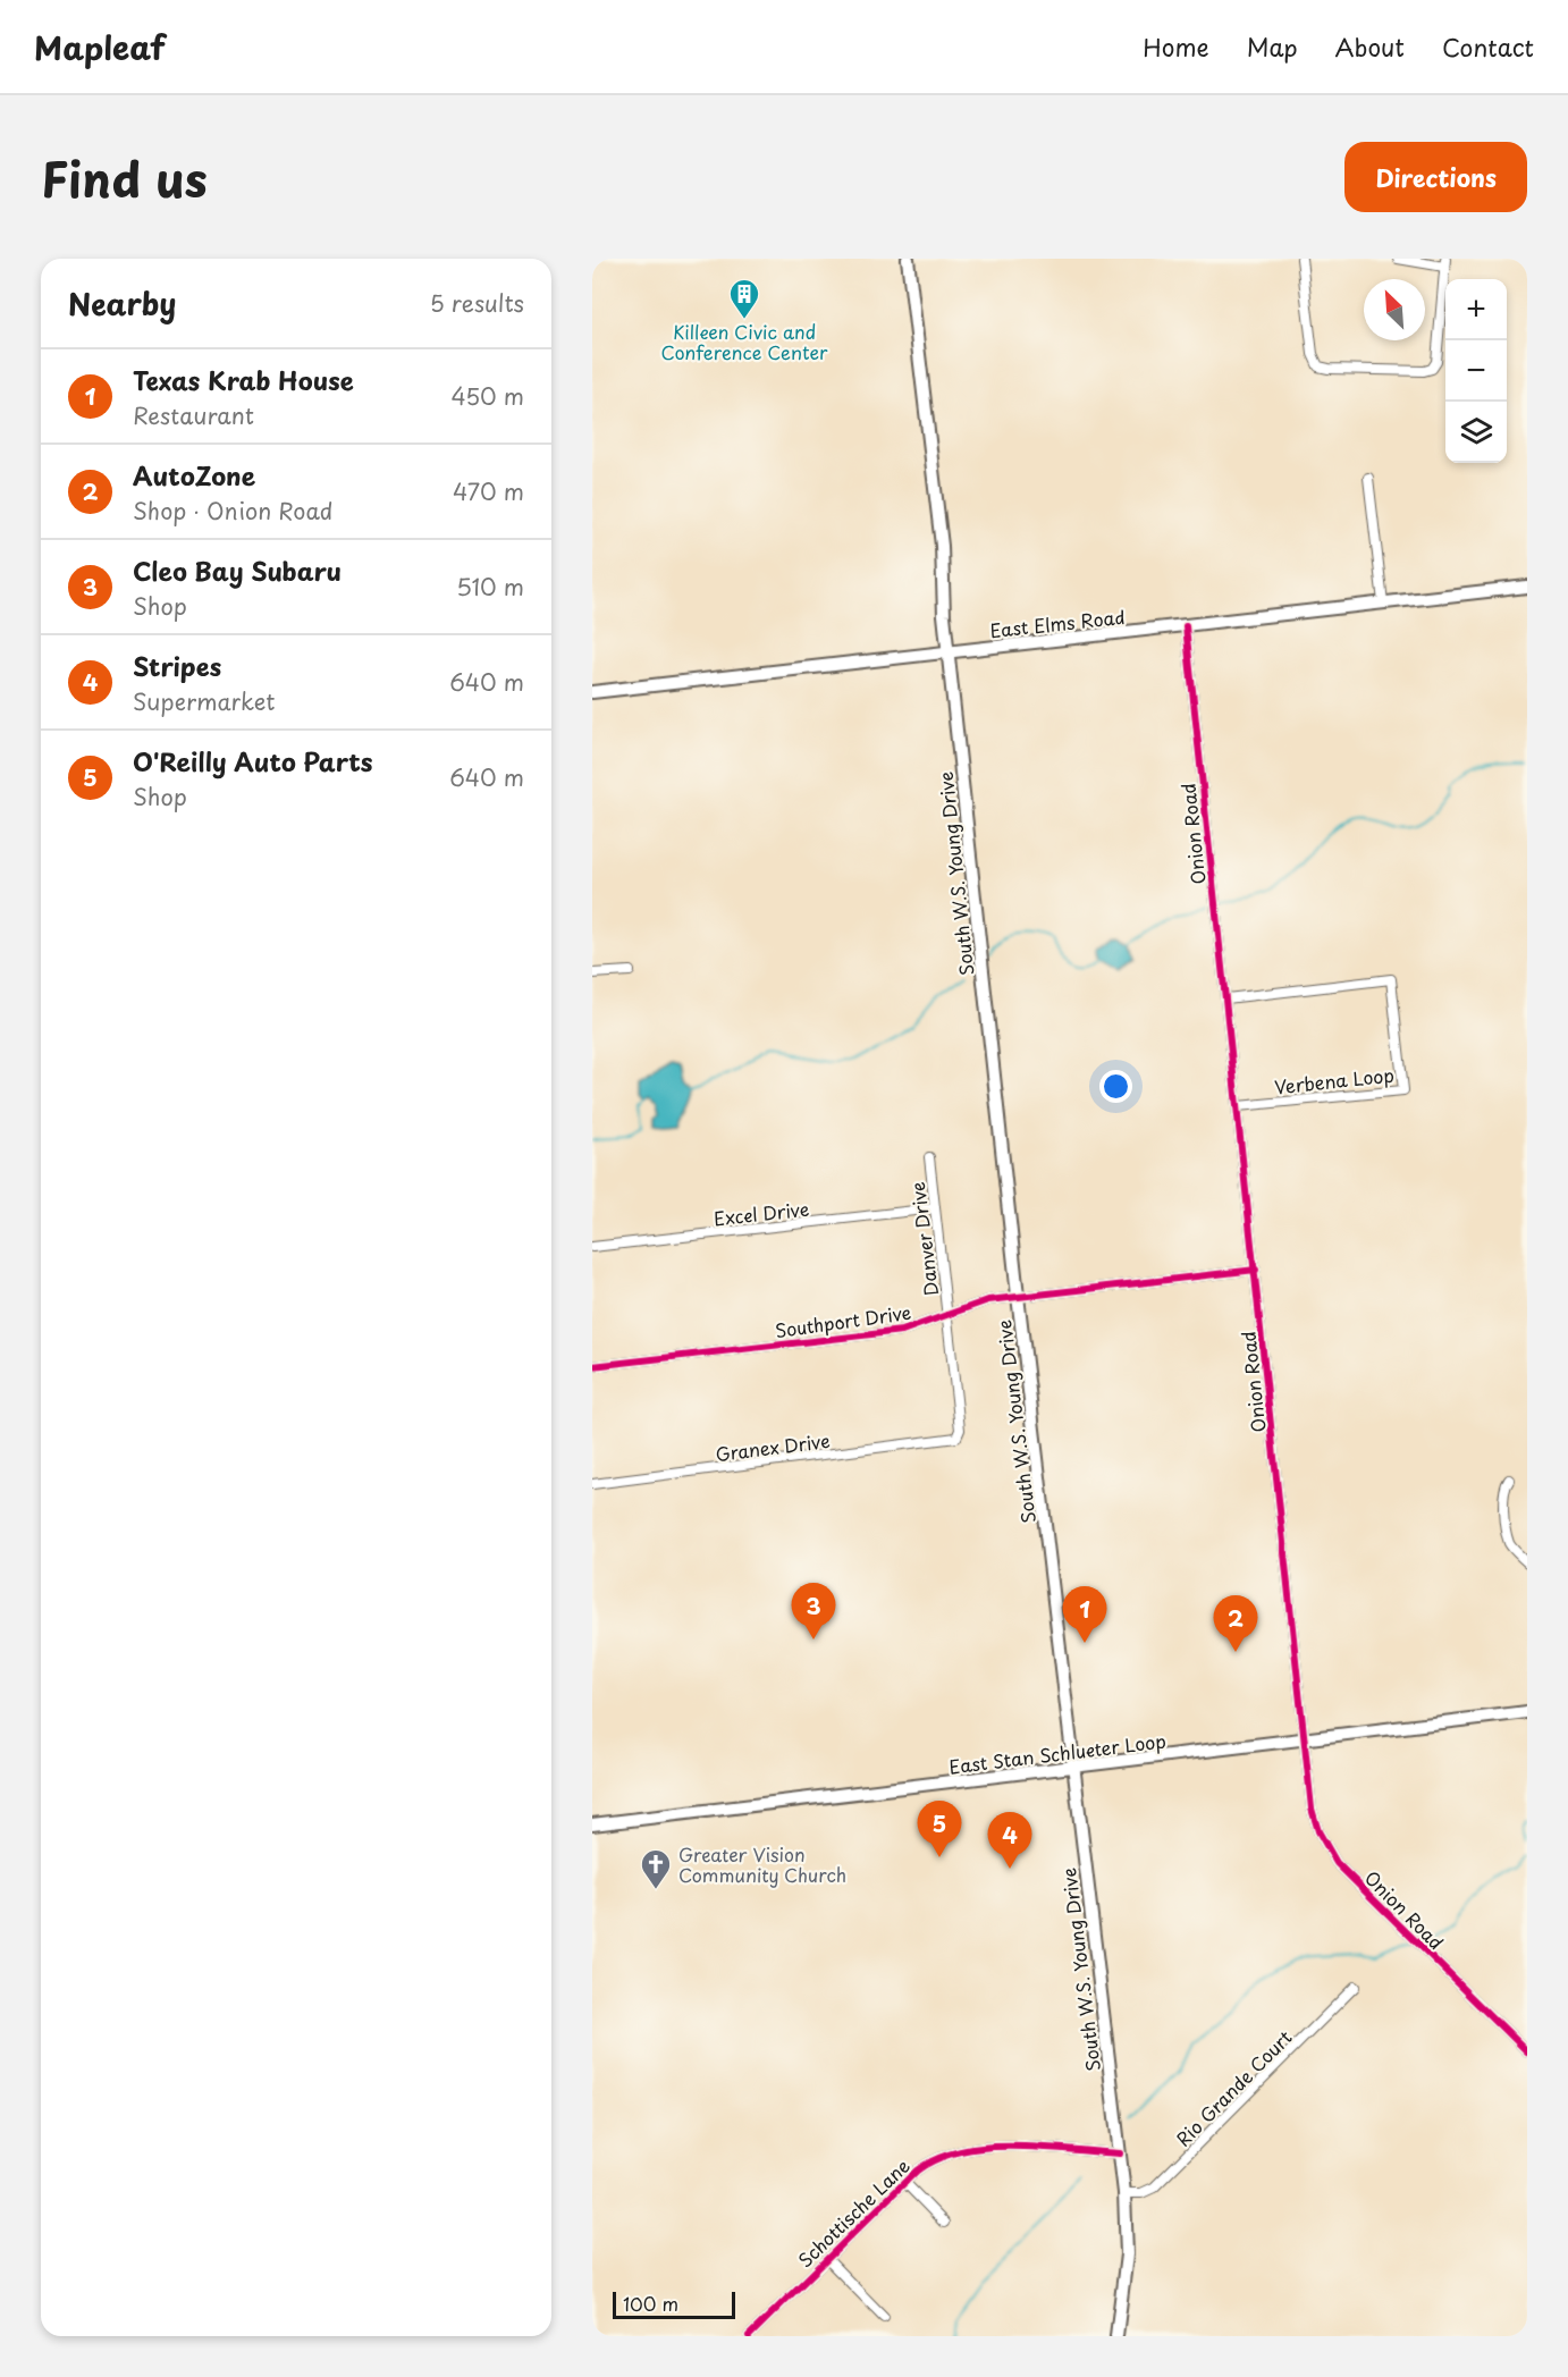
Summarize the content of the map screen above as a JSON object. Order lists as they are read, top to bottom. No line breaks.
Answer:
{"streets":{"main road":["East Elms Road","South W.S. Young Drive","East Stan Schlueter Loop"],"street":["Onion Road","Verbena Loop","Excel Drive","Danver Drive","Southport Drive","Granex Drive","Rio Grande Court","Schottische Lane"]},"crossings":[["East Elms Road","Onion Road"],["East Elms Road","South W.S. Young Drive"],["Onion Road","Verbena Loop"],["Onion Road","Southport Drive"],["Onion Road","East Stan Schlueter Loop"],["South W.S. Young Drive","Southport Drive"],["South W.S. Young Drive","East Stan Schlueter Loop"],["South W.S. Young Drive","Rio Grande Court"],["South W.S. Young Drive","Schottische Lane"],["Excel Drive","Danver Drive"],["Danver Drive","Southport Drive"],["Danver Drive","Granex Drive"]],"places":{"building":["Killeen Civic and Conference Center"],"church":["Greater Vision Community Church"]},"scale_bar":"100 m","north":"top left","page":{"header":"Mapleaf","nav":["Home","Map","About","Contact"],"title":"Find us","buttons":"Directions","heading":["Nearby","5 results"],"map_buttons":["+","−"],"list":[{"mark":"1","name":"Texas Krab House","note":"Restaurant","value":"450 m"},{"mark":"2","name":"AutoZone","note":"Shop · Onion Road","value":"470 m"},{"mark":"3","name":"Cleo Bay Subaru","note":"Shop","value":"510 m"},{"mark":"4","name":"Stripes","note":"Supermarket","value":"640 m"},{"mark":"5","name":"O'Reilly Auto Parts","note":"Shop","value":"640 m"}],"pins":["3","1","2","5","4"],"scale":"100 m"}}
